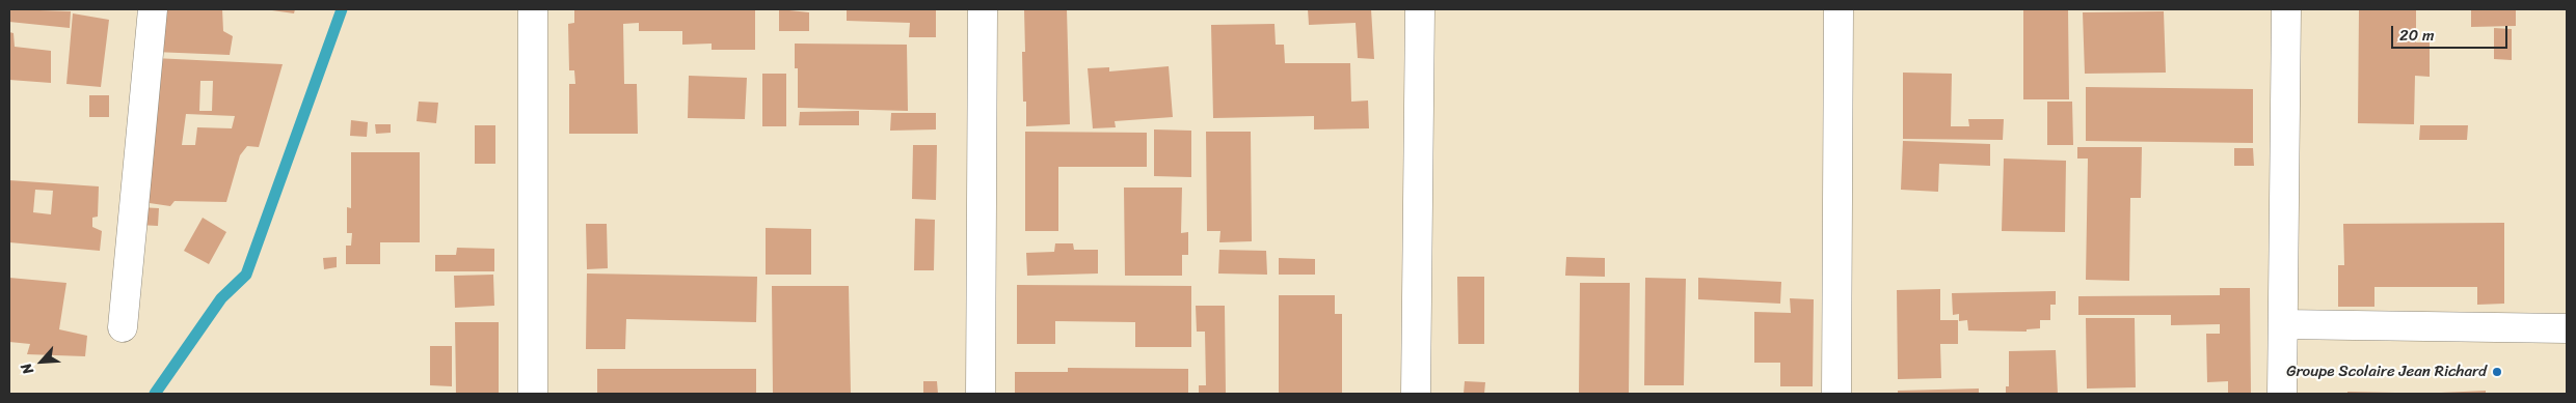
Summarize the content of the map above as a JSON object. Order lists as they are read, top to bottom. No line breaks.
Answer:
{"places":["Groupe Scolaire Jean Richard"],"scale_bar":"20 m","north":"bottom left"}
